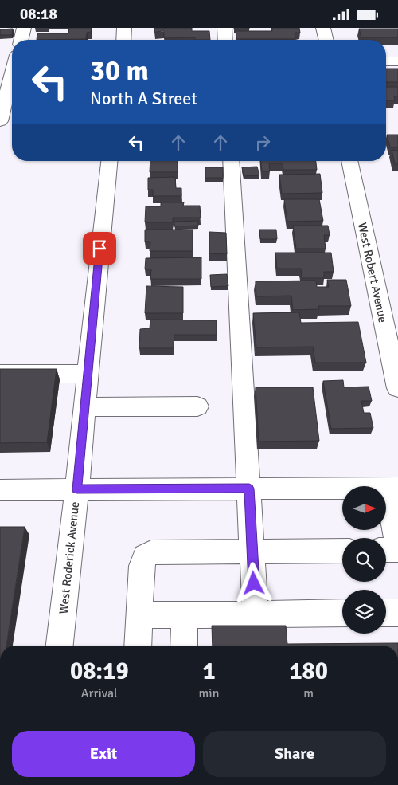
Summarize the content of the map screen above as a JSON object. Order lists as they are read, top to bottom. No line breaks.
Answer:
{"streets":{"street":["West Robert Avenue","West Roderick Avenue"]},"north":"right","page":{"status":"08:18","turn":["30 m","North A Street"],"eta":["08:19","Arrival","1","min","180","m"],"buttons":["Exit","Share"]}}
